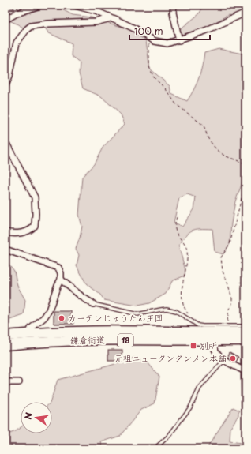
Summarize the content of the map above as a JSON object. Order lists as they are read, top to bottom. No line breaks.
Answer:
{"streets":{"main road":["鎌倉街道","18"]},"places":{"other":["カーテンじゅうたん王国","元祖ニュータンタンメン本舗"],"transit":["別所"]},"scale_bar":"100 m","north":"left"}
